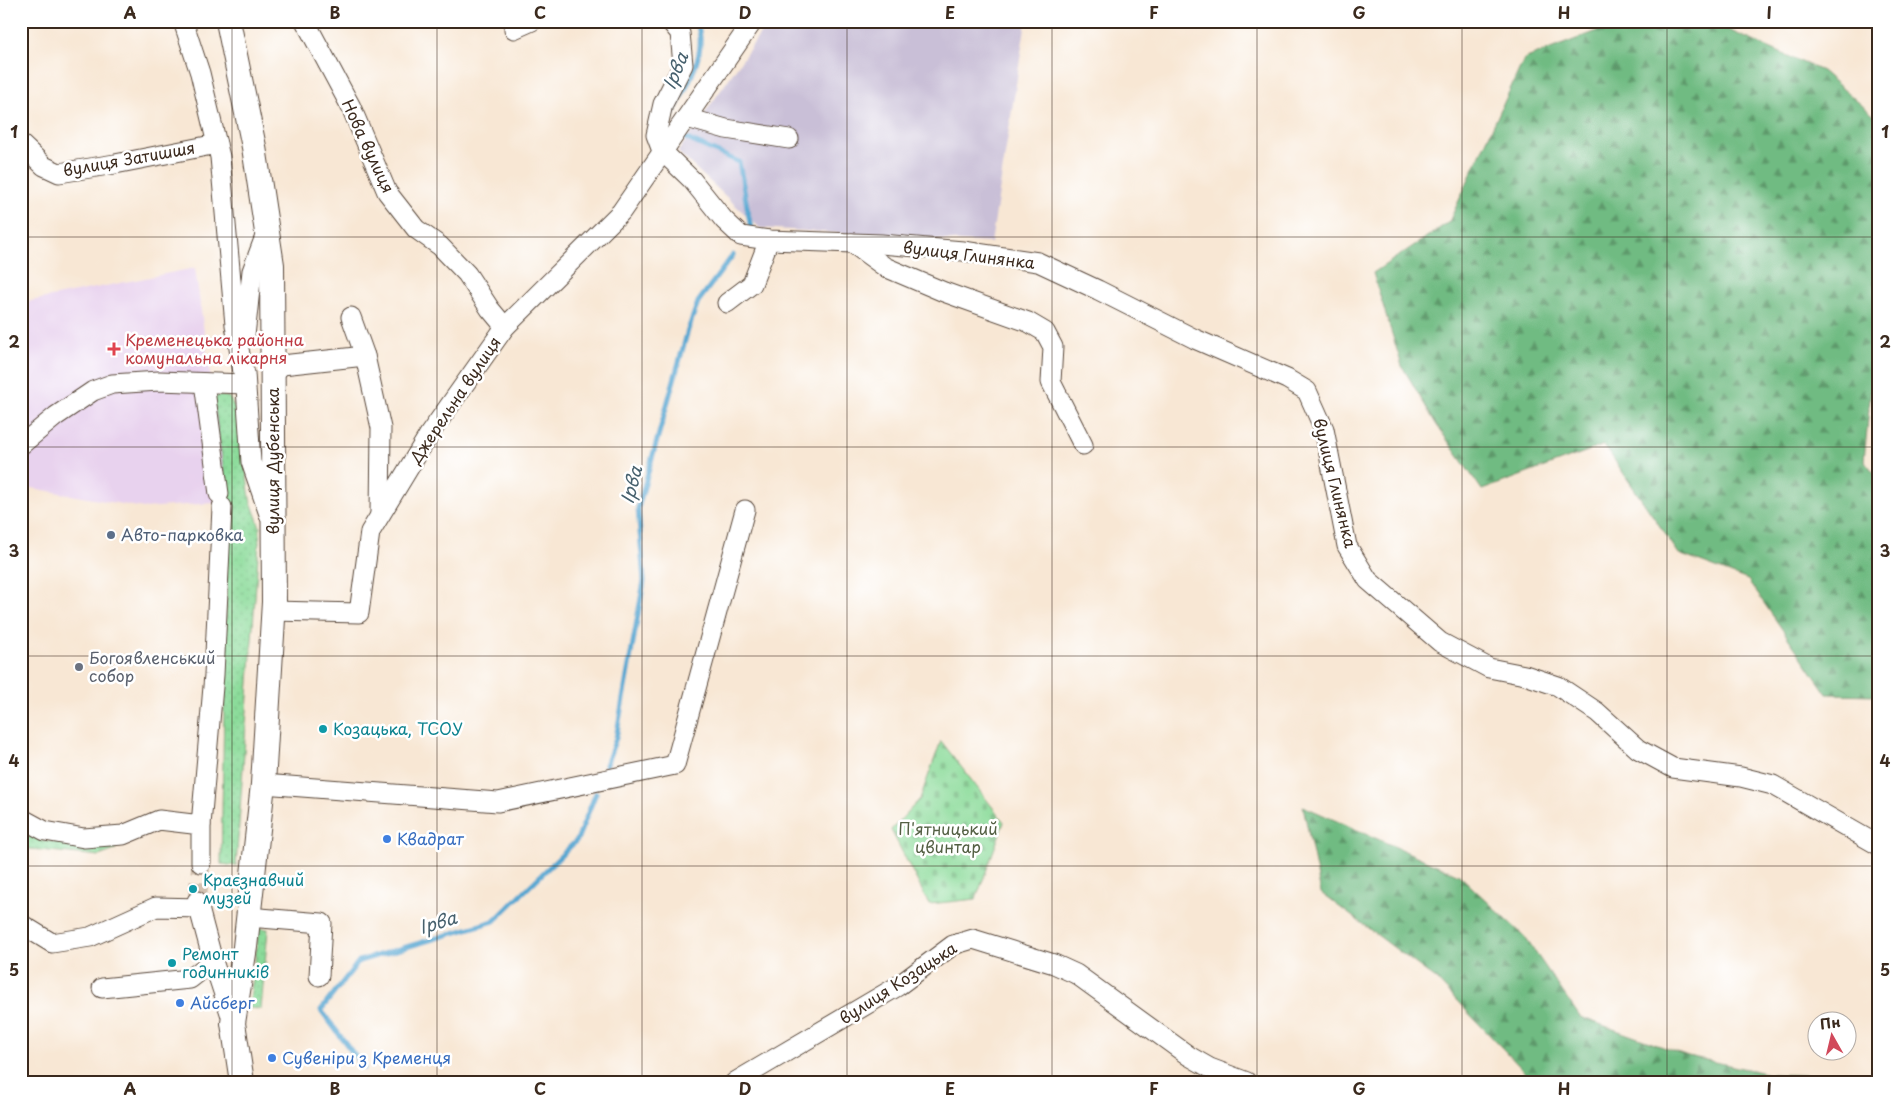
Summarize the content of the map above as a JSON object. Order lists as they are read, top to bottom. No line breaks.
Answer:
{"streets":{"main road":["вулиця Дубенська"],"street":["Нова вулиця","вулиця Затишшя","вулиця Глинянка","Джерельна вулиця","вулиця Козацька"]},"crossings":[["Нова вулиця","Джерельна вулиця"],["вулиця Глинянка","Джерельна вулиця"],["Джерельна вулиця","вулиця Дубенська"]],"water":["Ірва"],"parks":["П'ятницький цвинтар"],"places":{"health":["Кременецька районна комунальна лікарня"],"other":["Авто-парковка","Богоявленський собор","Козацька, ТСОУ","Квадрат","Краєзнавчий музей","Ремонт годинників","Айсберг","Сувеніри з Кременця"]},"north":"top","grid":{"columns":["A","B","C","D","E","F","G","H","I"],"rows":["1","2","3","4","5"]}}
